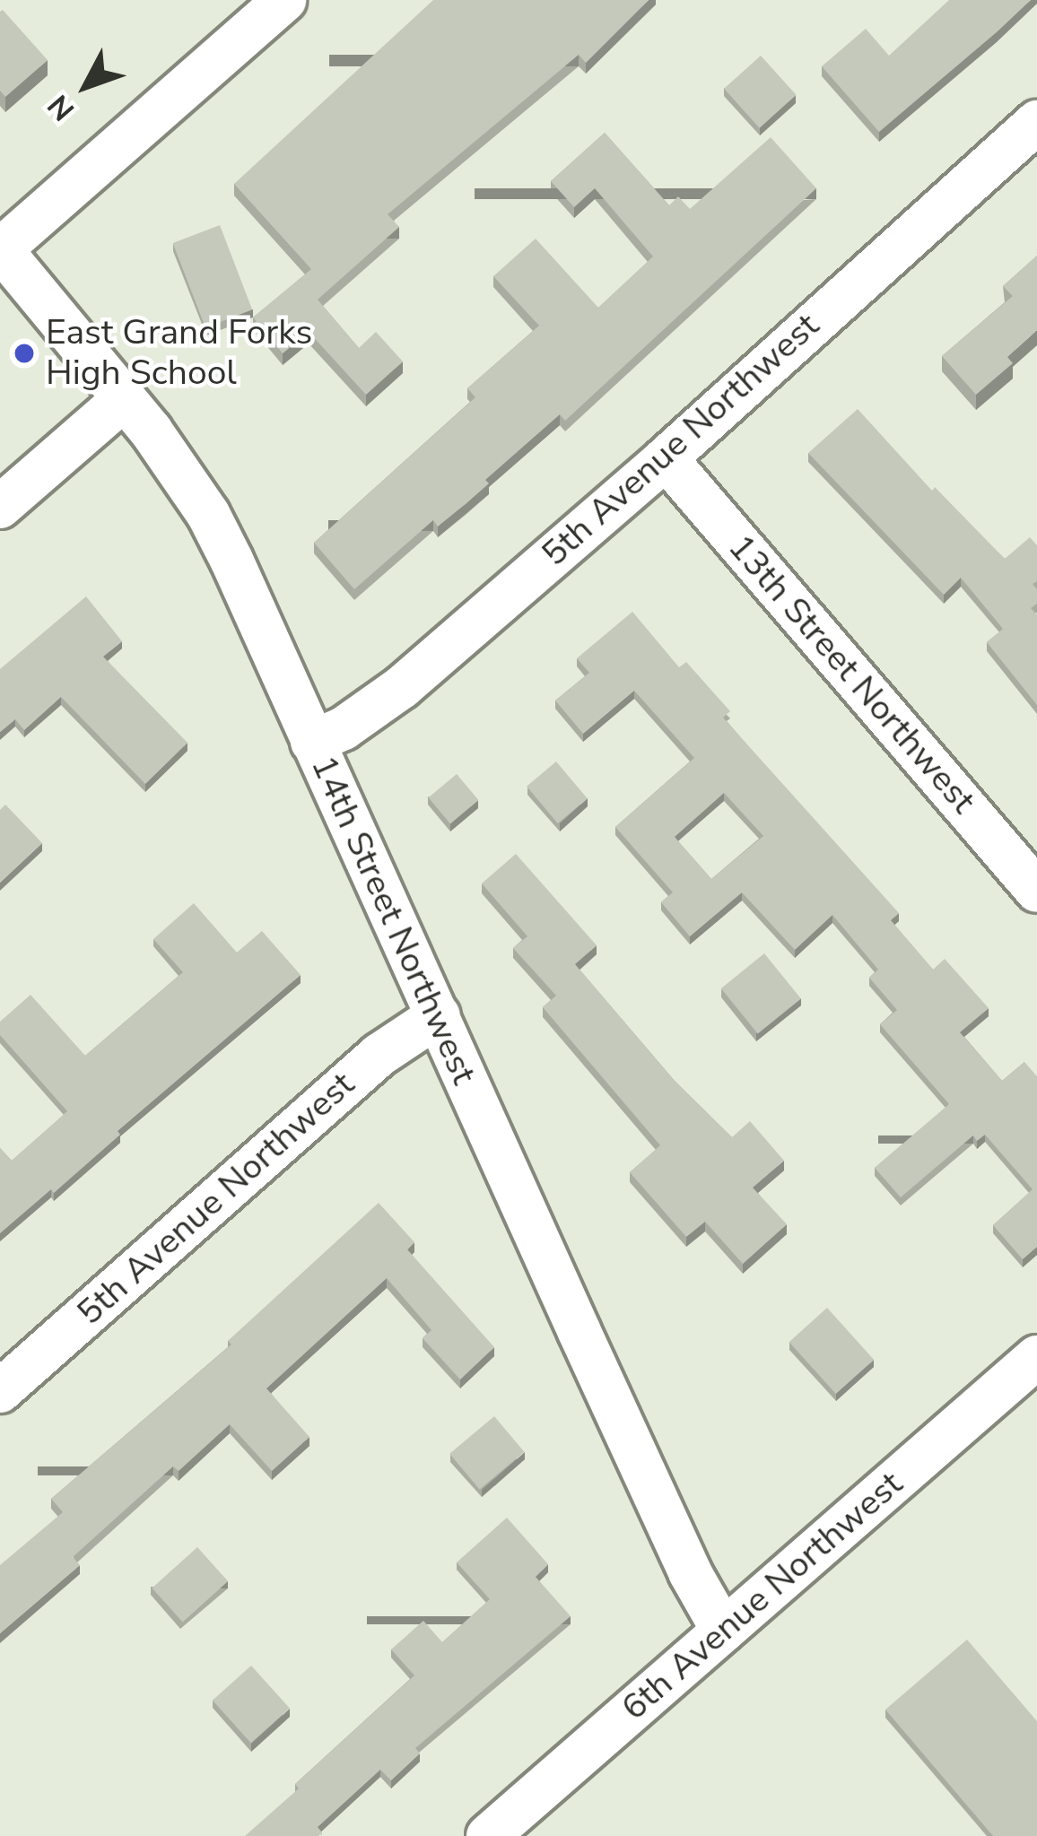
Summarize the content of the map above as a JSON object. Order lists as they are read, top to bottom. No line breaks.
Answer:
{"streets":{"street":["5th Avenue Northwest","13th Street Northwest","14th Street Northwest","6th Avenue Northwest"]},"crossings":[["5th Avenue Northwest","13th Street Northwest"],["5th Avenue Northwest","14th Street Northwest"],["14th Street Northwest","6th Avenue Northwest"]],"places":["East Grand Forks High School"],"north":"bottom left"}
